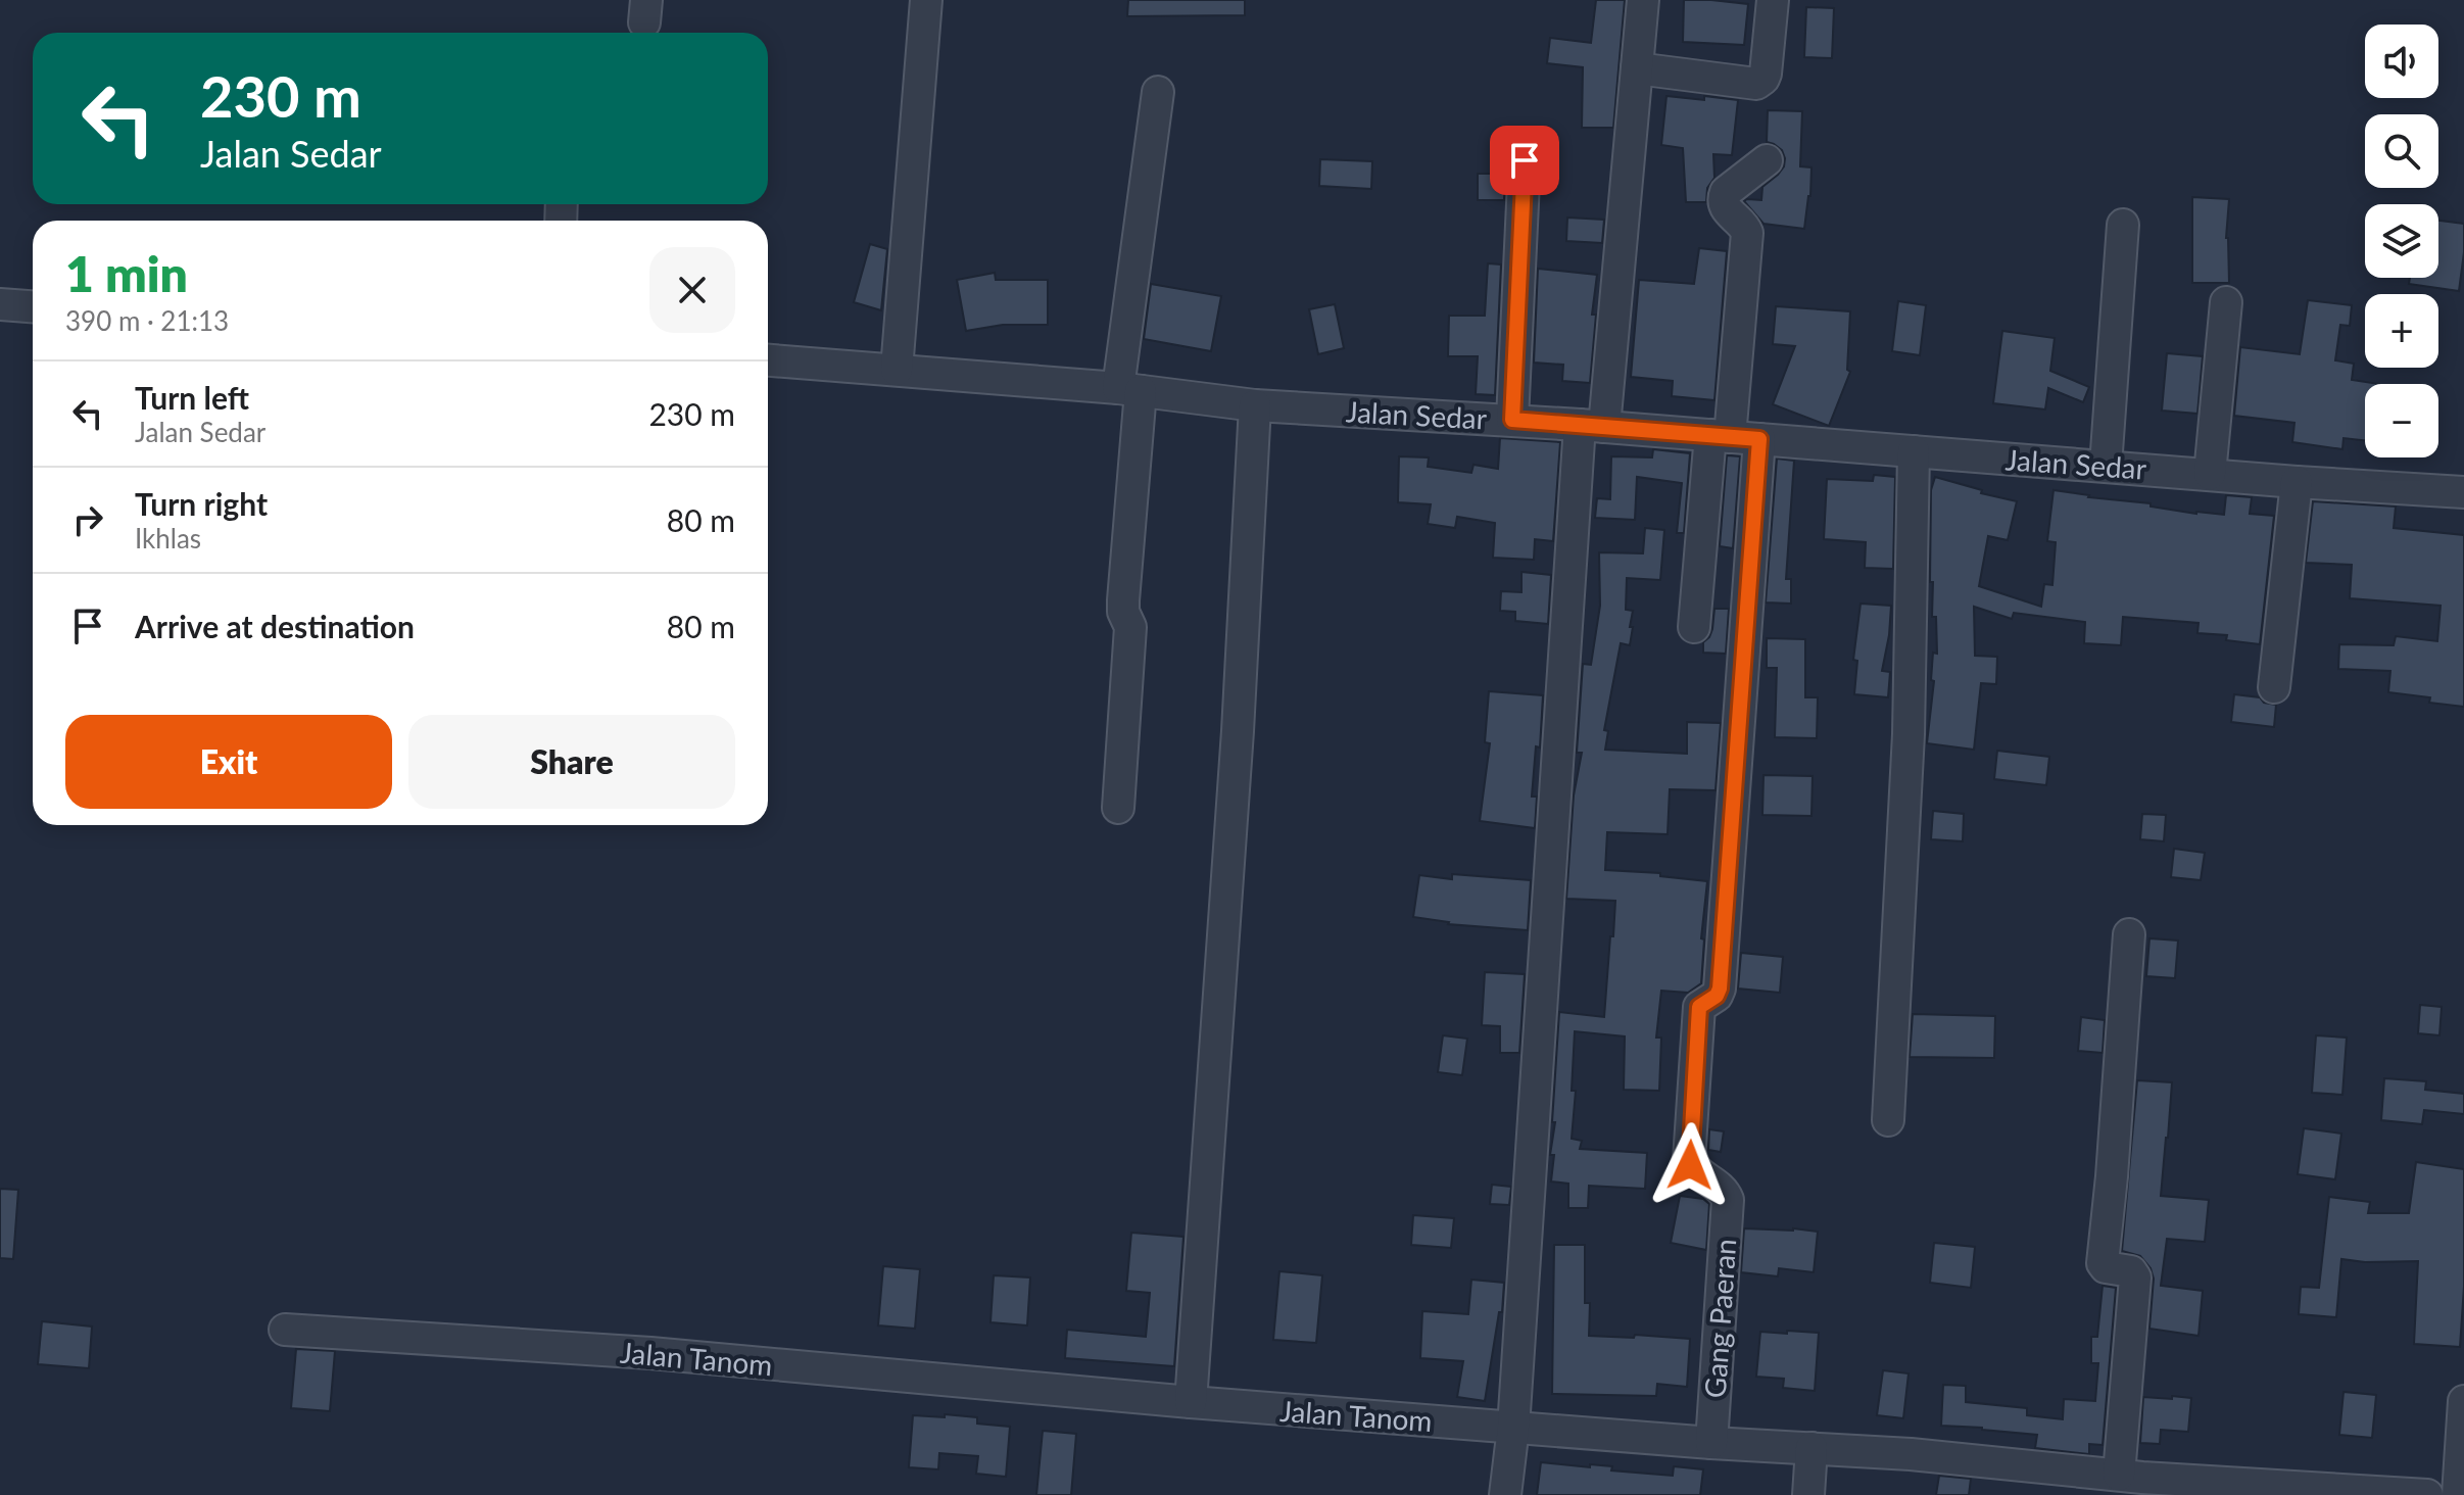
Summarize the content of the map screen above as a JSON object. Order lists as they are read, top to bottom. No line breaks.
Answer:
{"streets":{"street":["Jalan Sedar","Gang Paeran","Jalan Tanom"]},"crossings":[["Jalan Sedar","Gang Paeran"],["Gang Paeran","Jalan Tanom"]],"page":{"map_buttons":["+","−"],"turn":["230 m","Jalan Sedar"],"heading":["1 min","390 m · 21:13"],"list":[{"name":"Turn left","note":"Jalan Sedar","value":"230 m"},{"name":"Turn right","note":"Ikhlas","value":"80 m"},{"name":"Arrive at destination","value":"80 m"}],"buttons":["Exit","Share"]}}
